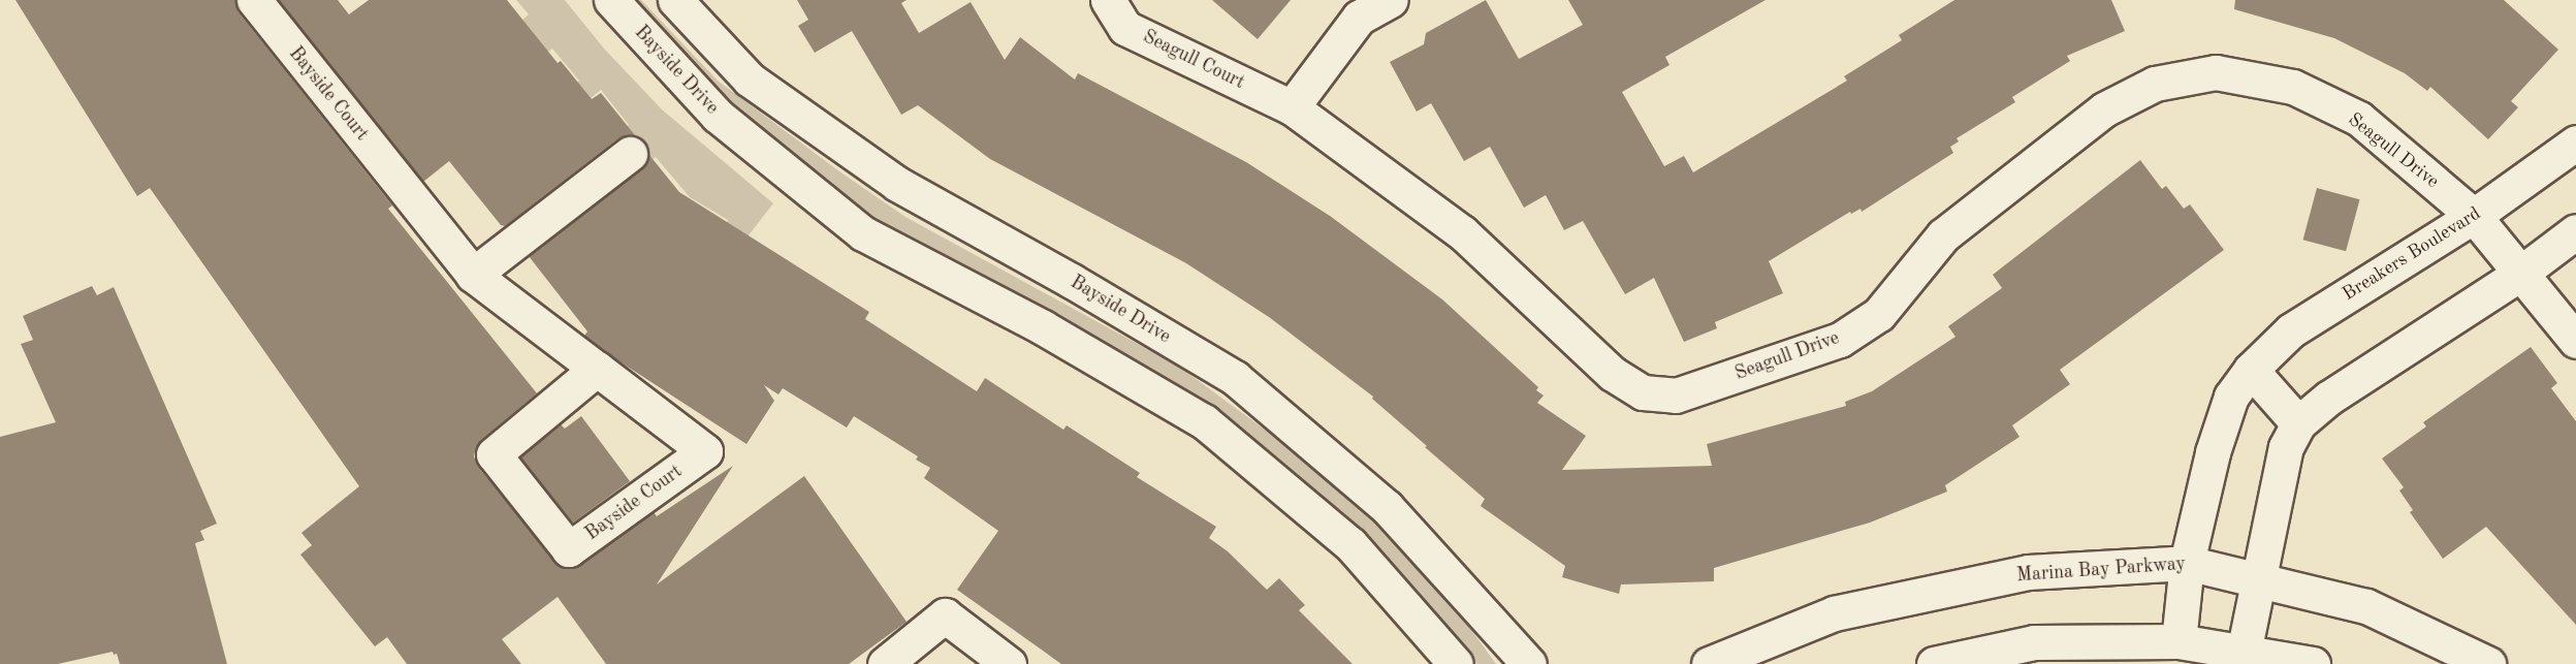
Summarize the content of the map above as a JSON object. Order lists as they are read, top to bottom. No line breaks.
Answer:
{"streets":{"street":["Seagull Court","Bayside Drive","Bayside Court","Seagull Drive","Breakers Boulevard","Marina Bay Parkway"]},"crossings":[["Seagull Court","Seagull Drive"],["Seagull Drive","Breakers Boulevard"],["Breakers Boulevard","Marina Bay Parkway"]]}
